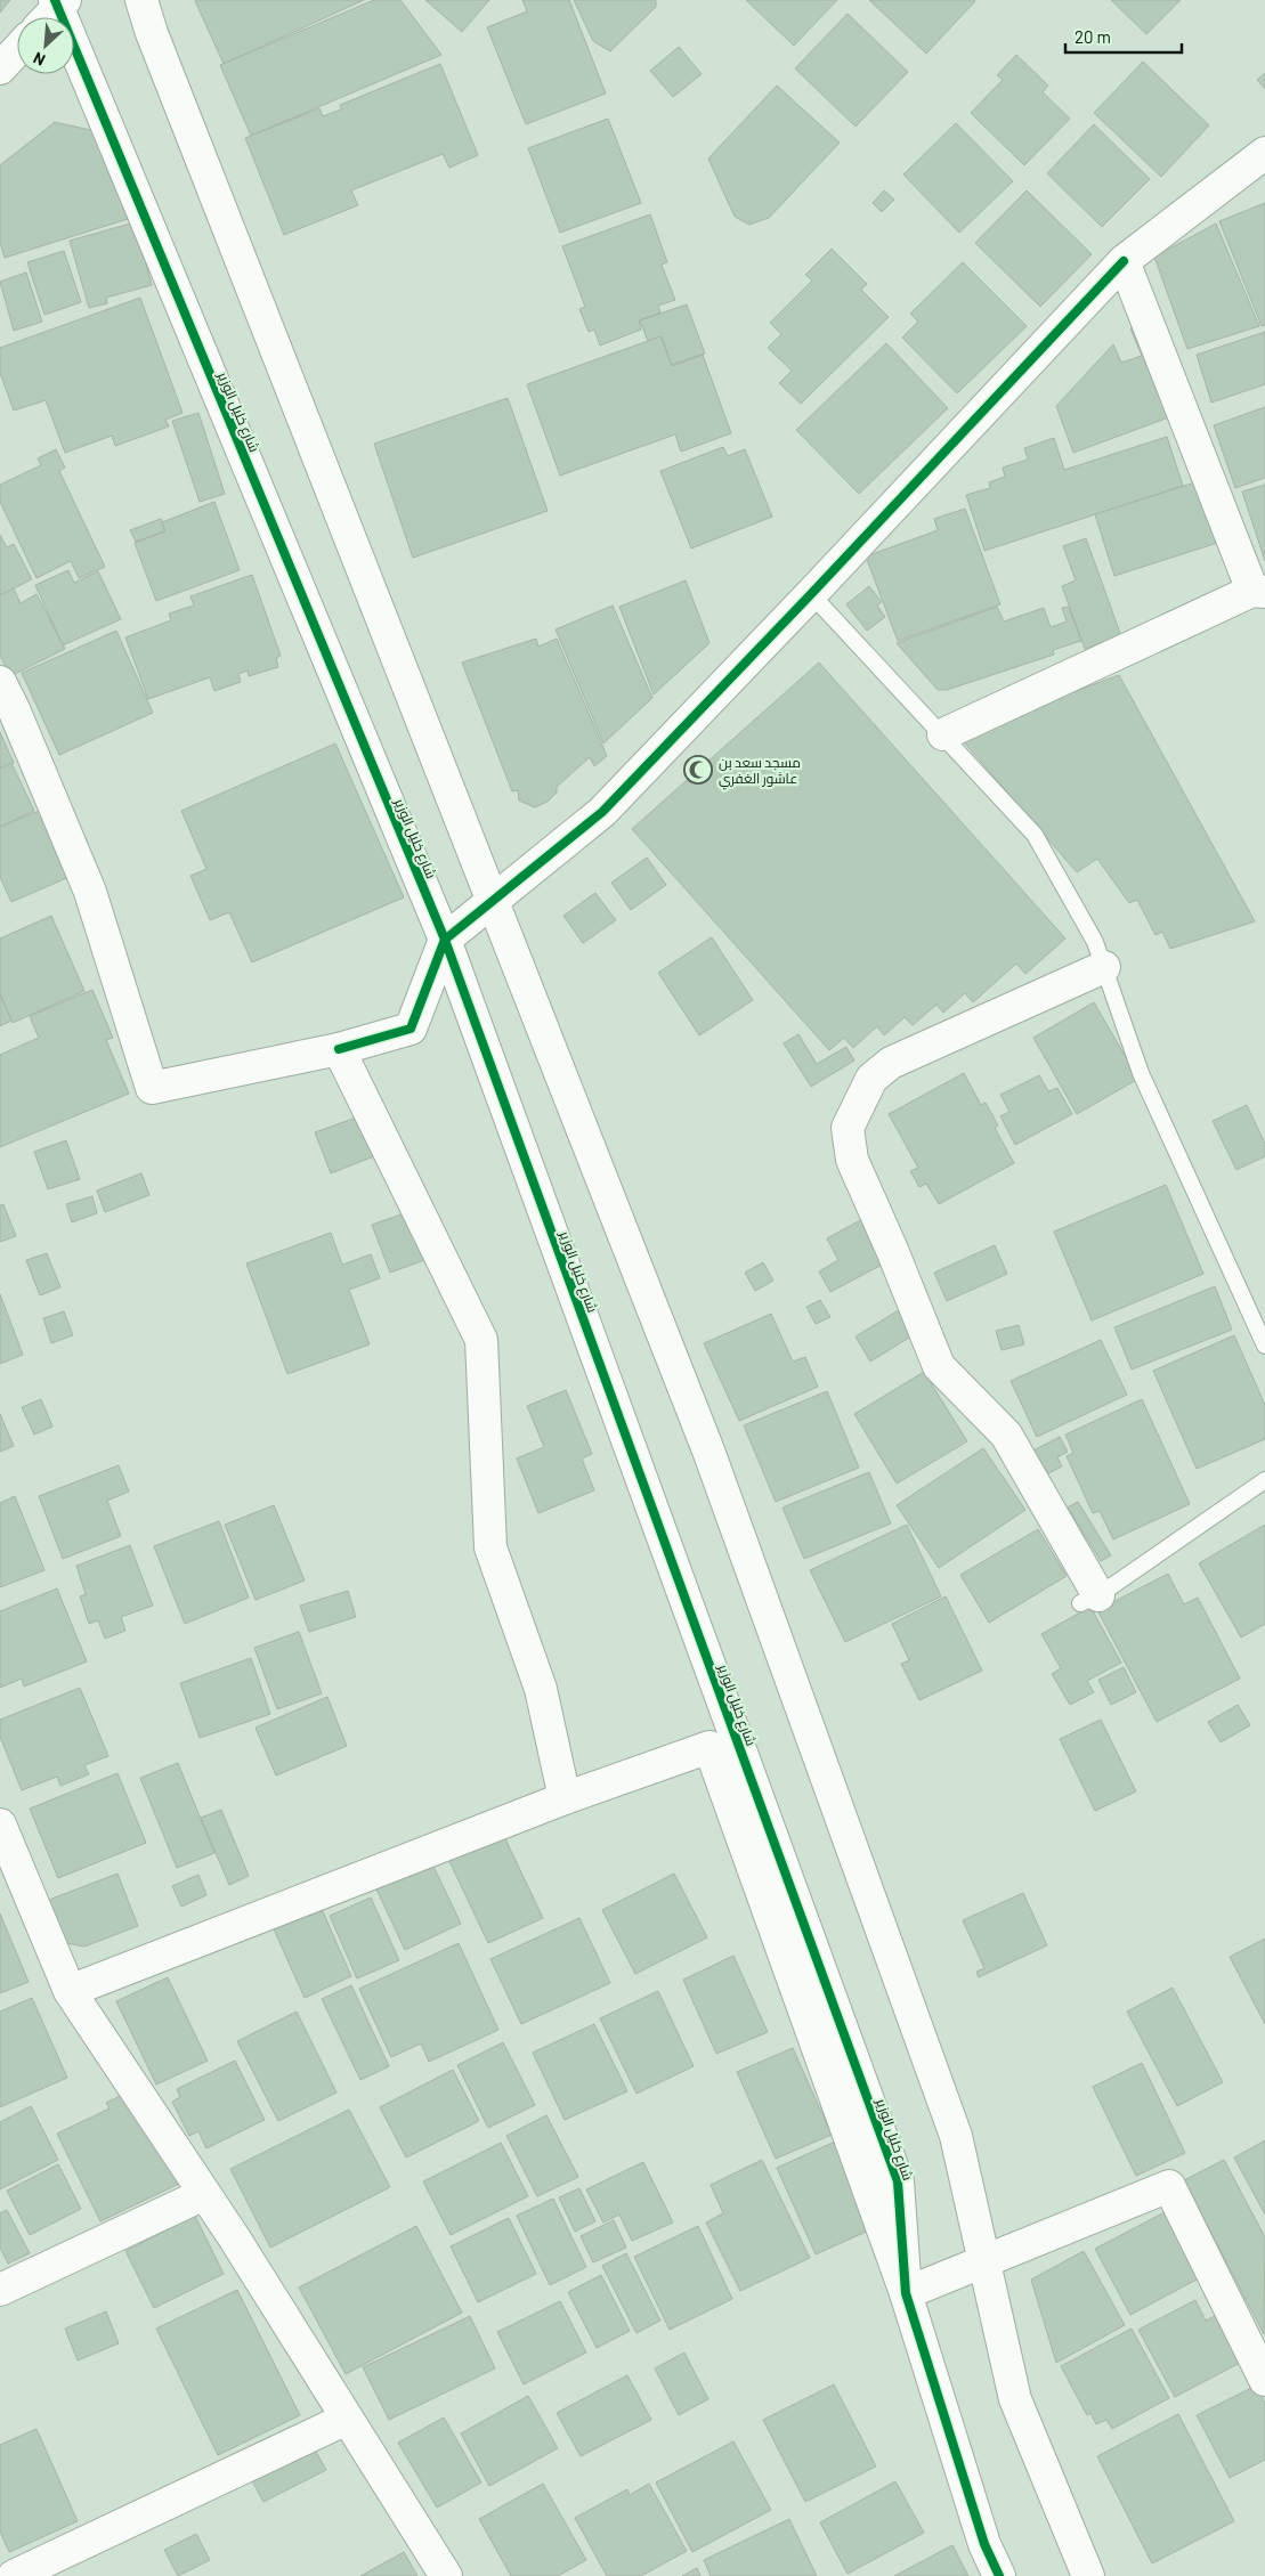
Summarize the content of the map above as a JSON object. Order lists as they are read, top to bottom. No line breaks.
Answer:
{"streets":{"street":["شارع خليل الوزير"]},"places":{"mosque":["مسجد سعد بن عاشور الغفري"]},"scale_bar":"20 m","north":"bottom left"}
